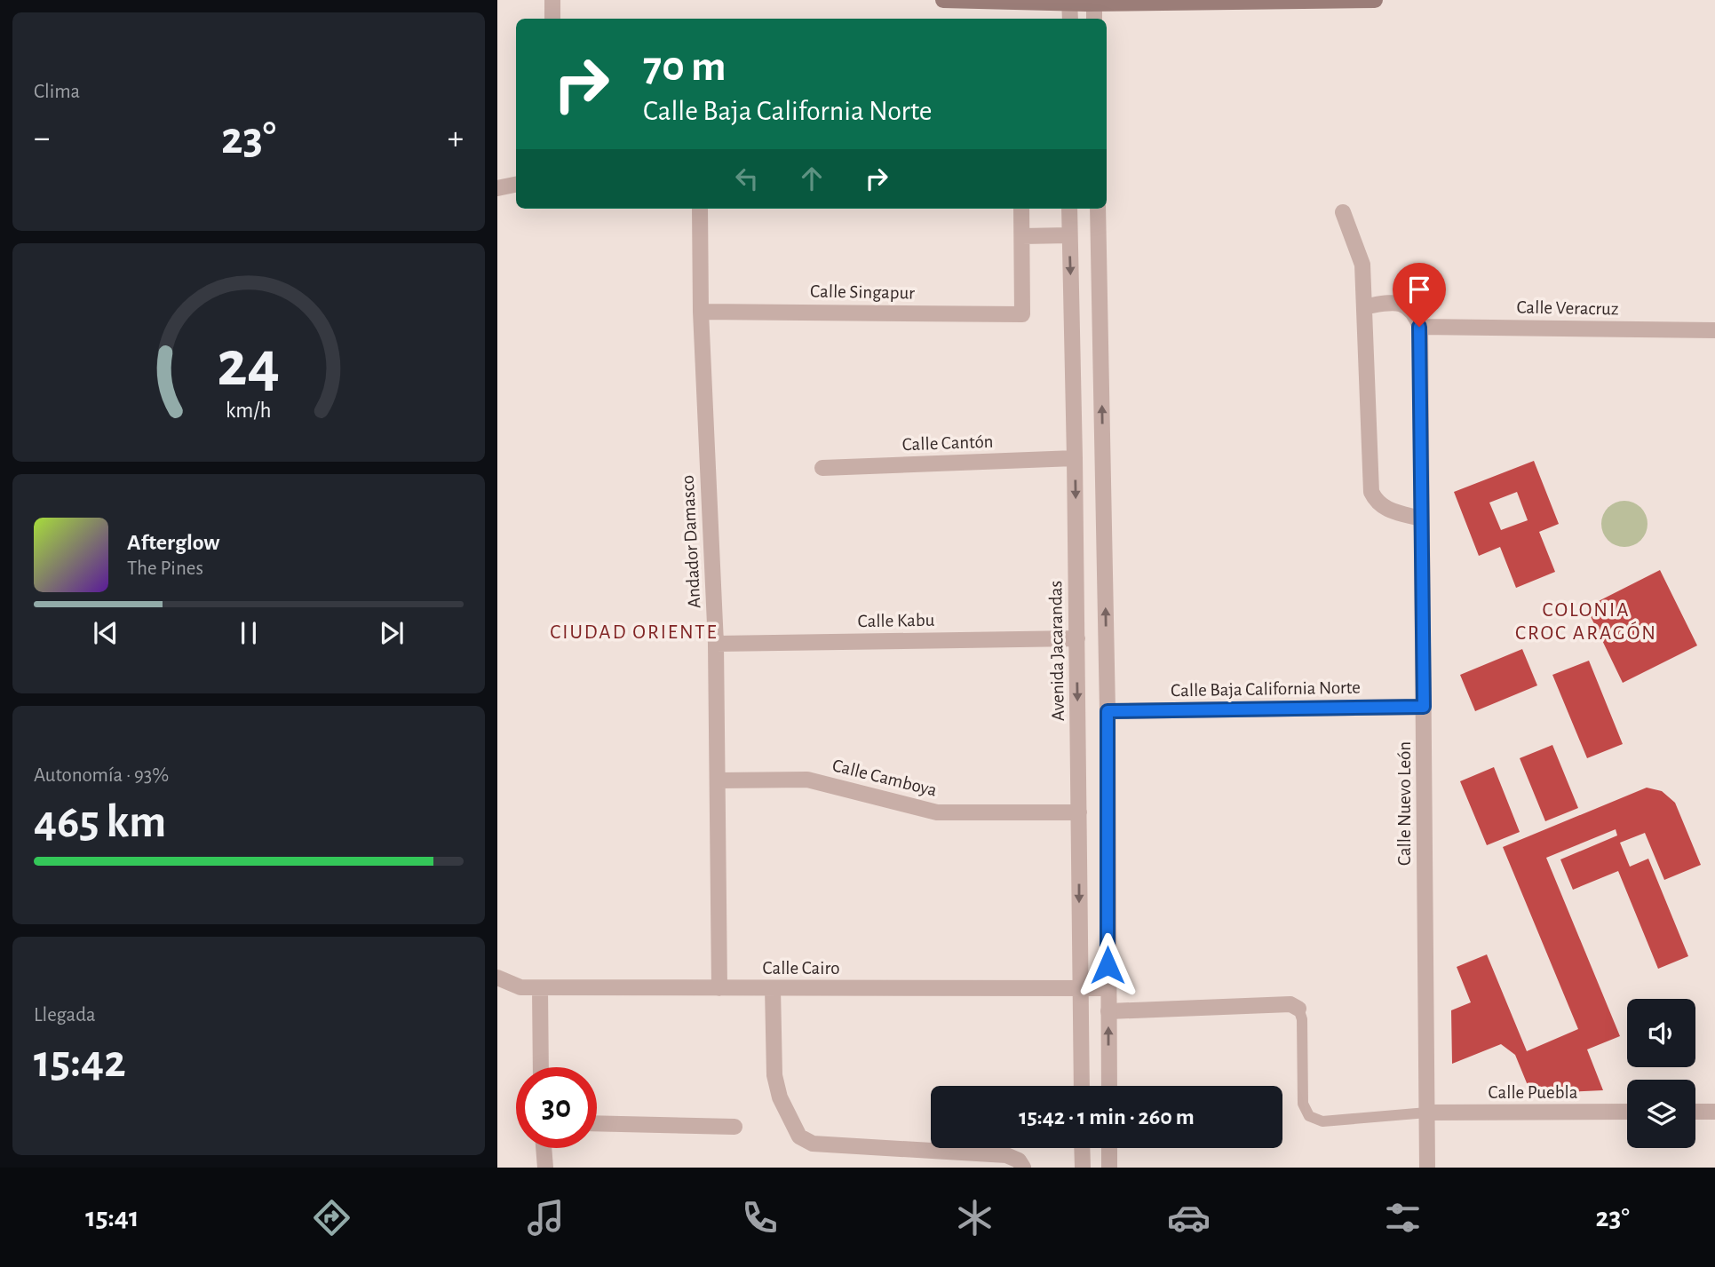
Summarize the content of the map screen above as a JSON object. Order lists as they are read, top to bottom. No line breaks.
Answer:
{"streets":{"street":["Calle Singapur","Calle Veracruz","Calle Cantón","Andador Damasco","Calle Kabu","Avenida Jacarandas","Calle Baja California Norte","Calle Camboya","Calle Nuevo León","Calle Cairo","Calle Puebla"]},"crossings":[["Calle Singapur","Andador Damasco"],["Calle Veracruz","Calle Nuevo León"],["Calle Cantón","Avenida Jacarandas"],["Andador Damasco","Calle Kabu"],["Andador Damasco","Calle Camboya"],["Andador Damasco","Calle Cairo"],["Calle Kabu","Avenida Jacarandas"],["Avenida Jacarandas","Calle Camboya"],["Avenida Jacarandas","Calle Cairo"],["Calle Baja California Norte","Calle Nuevo León"],["Calle Nuevo León","Calle Puebla"]],"districts":["COLONIA CROC ARAGÓN","CIUDAD ORIENTE"],"page":{"tile":["Clima",["Autonomía · 93%","465 km"],["Llegada","15:42"]],"turn":["70 m","Calle Baja California Norte"],"heat":["−","23°","+"],"song":["Afterglow","The Pines"],"limit":"30","trip":"15:42 · 1 min · 260 m","tabs":["15:41","23°"],"gauge":["24","km/h"]}}
